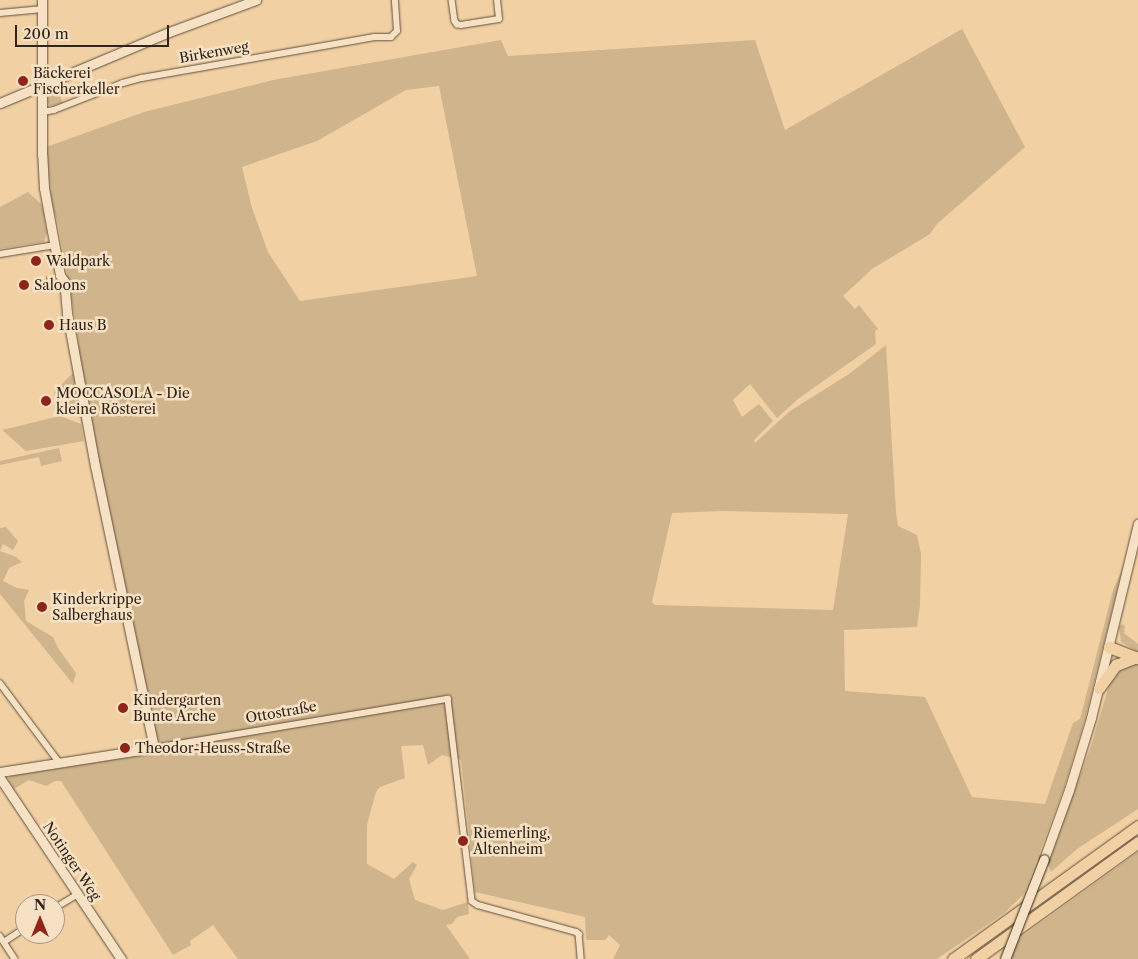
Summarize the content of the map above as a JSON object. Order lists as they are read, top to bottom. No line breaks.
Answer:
{"streets":{"street":["Birkenweg","Ottostraße","Notinger Weg"]},"places":["Bäckerei Fischerkeller","Waldpark","Saloons","Haus B","MOCCASOLA - Die kleine Rösterei","Kinderkrippe Salberghaus","Kindergarten Bunte Arche","Theodor-Heuss-Straße","Riemerling, Altenheim"],"scale_bar":"200 m","north":"top"}
